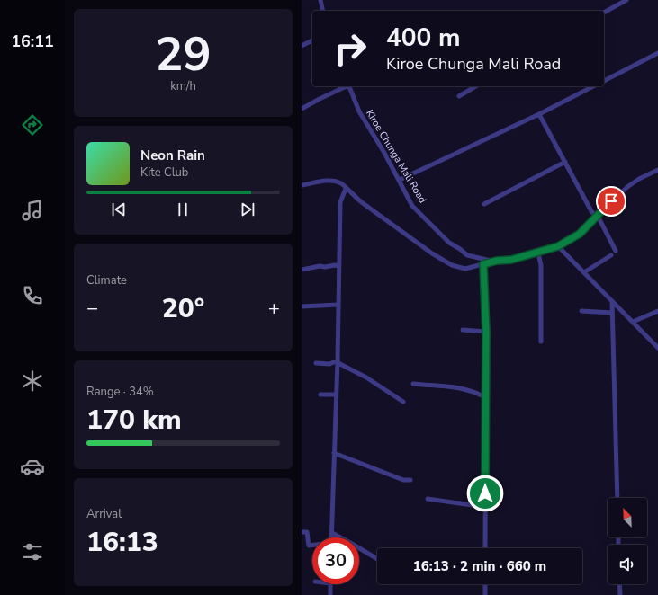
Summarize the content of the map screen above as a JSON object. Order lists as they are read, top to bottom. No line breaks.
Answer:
{"streets":{"street":["Kiroe Chunga Mali Road"]},"north":"top left","page":{"tabs":"16:11","tile":[["29","km/h"],"Climate",["Range · 34%","170 km"],["Arrival","16:13"]],"turn":["400 m","Kiroe Chunga Mali Road"],"song":["Neon Rain","Kite Club"],"heat":["−","20°","+"],"limit":"30","trip":"16:13 · 2 min · 660 m"}}
